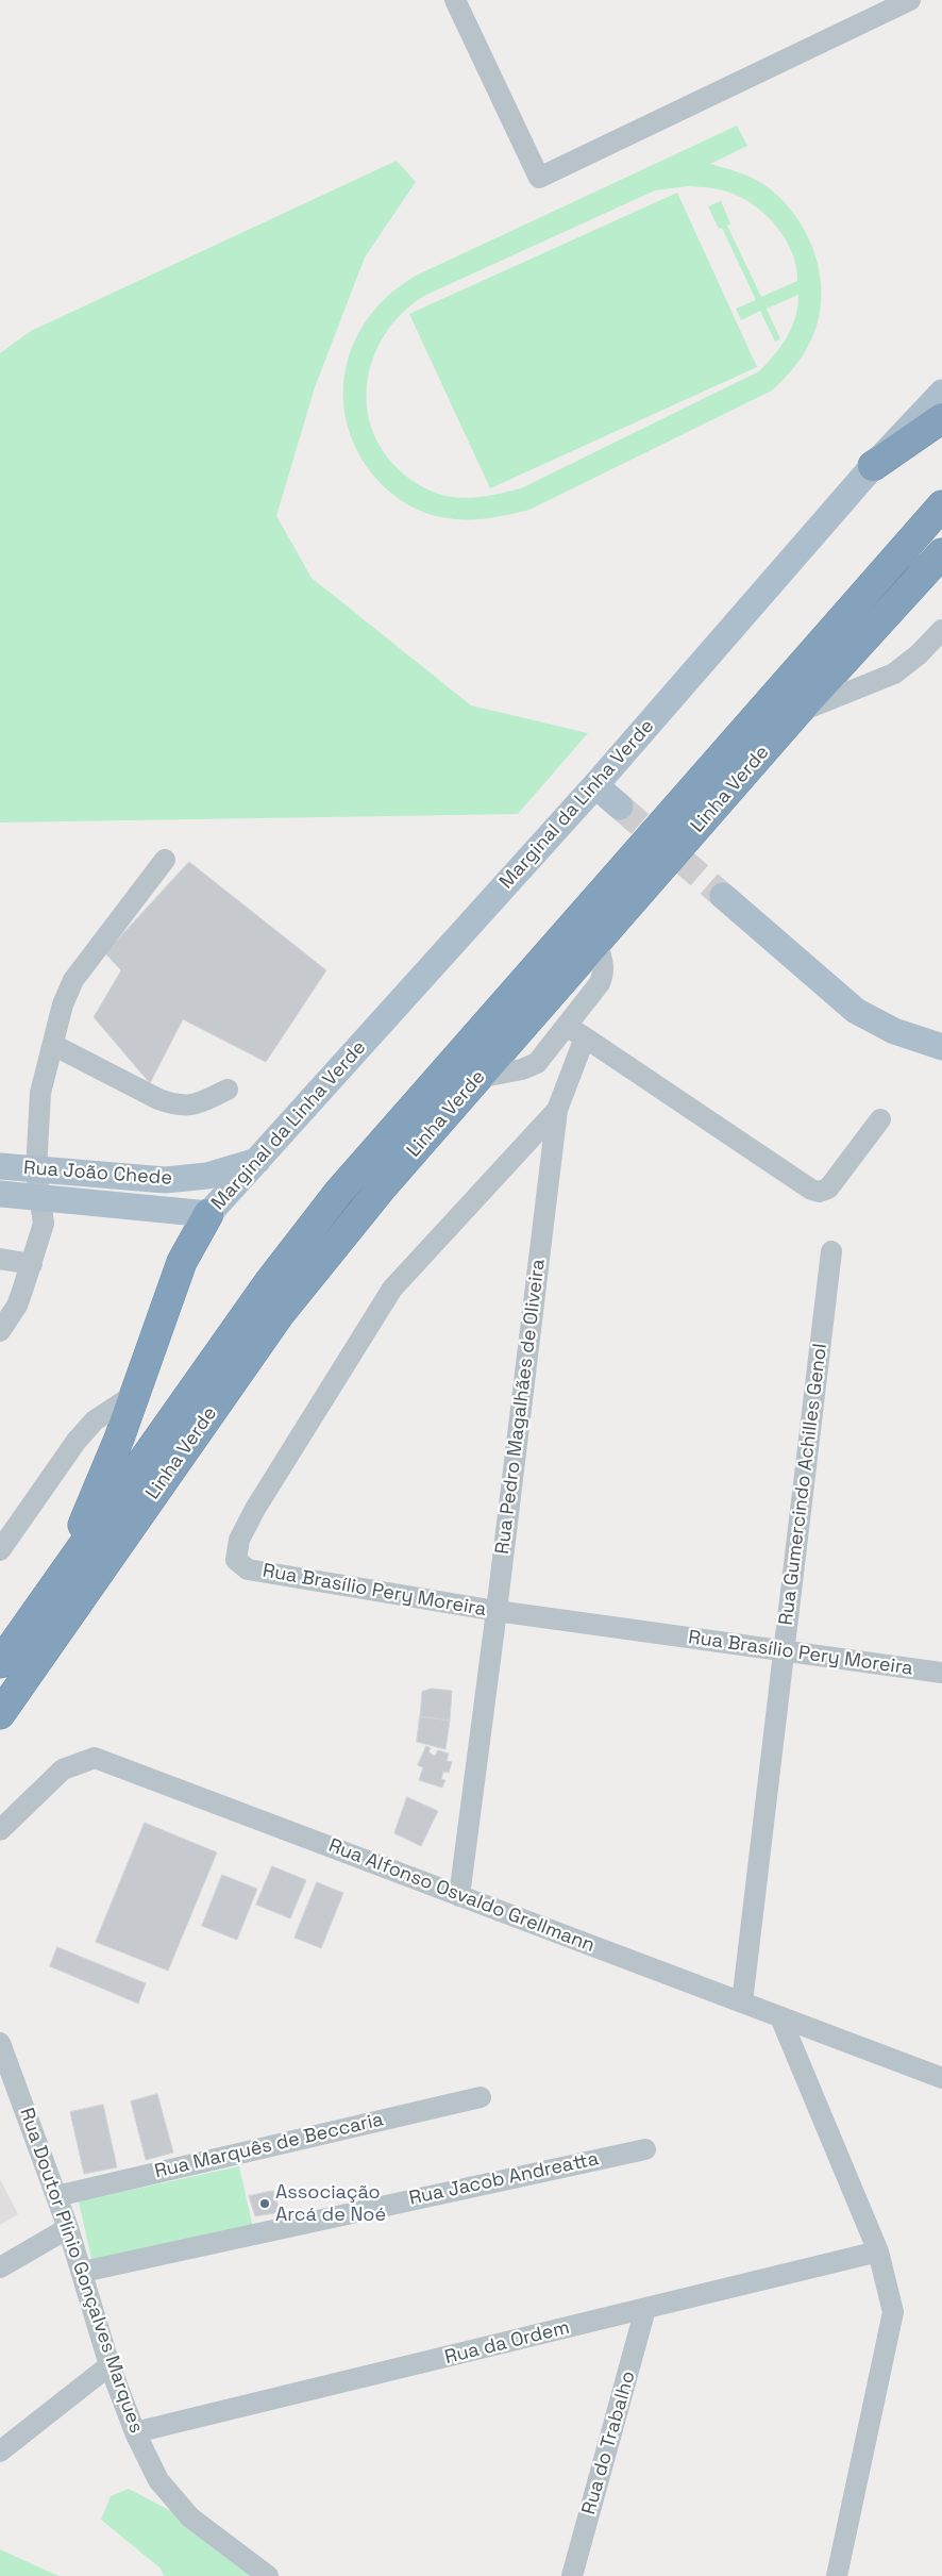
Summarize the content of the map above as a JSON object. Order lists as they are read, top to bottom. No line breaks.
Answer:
{"streets":{"highway":["Linha Verde"],"main road":["Marginal da Linha Verde","Rua João Chede"],"street":["Rua Pedro Magalhães de Oliveira","Rua Gumercindo Achilles Genol","Rua Brasílio Pery Moreira","Rua Alfonso Osvaldo Grellmann","Rua Marquês de Beccaria","Rua Jacob Andreatta","Rua Doutor Plínio Gonçalves Marques","Rua da Ordem","Rua do Trabalho"]},"crossings":[["Linha Verde","Rua Pedro Magalhães de Oliveira"],["Marginal da Linha Verde","Rua João Chede"],["Rua Pedro Magalhães de Oliveira","Rua Brasílio Pery Moreira"],["Rua Pedro Magalhães de Oliveira","Rua Alfonso Osvaldo Grellmann"],["Rua Gumercindo Achilles Genol","Rua Brasílio Pery Moreira"],["Rua Gumercindo Achilles Genol","Rua Alfonso Osvaldo Grellmann"],["Rua Marquês de Beccaria","Rua Doutor Plínio Gonçalves Marques"],["Rua Jacob Andreatta","Rua Doutor Plínio Gonçalves Marques"],["Rua Doutor Plínio Gonçalves Marques","Rua da Ordem"],["Rua da Ordem","Rua do Trabalho"]],"places":["Associação Arcá de Noé"]}
